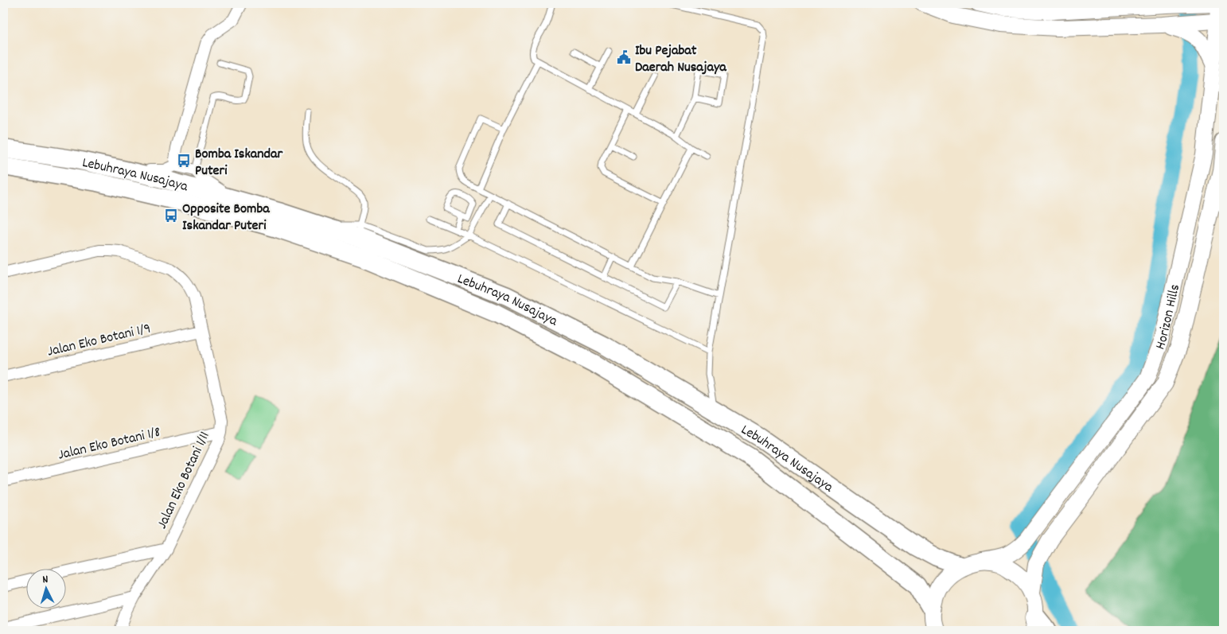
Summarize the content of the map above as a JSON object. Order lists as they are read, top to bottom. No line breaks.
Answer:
{"streets":{"main road":["Lebuhraya Nusajaya","Horizon Hills"],"street":["Jalan Eko Botani 1/9","Jalan Eko Botani 1/8","Jalan Eko Botani 1/11"]},"crossings":[["Lebuhraya Nusajaya","Horizon Hills"],["Jalan Eko Botani 1/9","Jalan Eko Botani 1/11"],["Jalan Eko Botani 1/8","Jalan Eko Botani 1/11"]],"places":{"public building":["Ibu Pejabat Daerah Nusajaya"],"bus stop":["Bomba Iskandar Puteri","Opposite Bomba Iskandar Puteri"]},"north":"top"}
